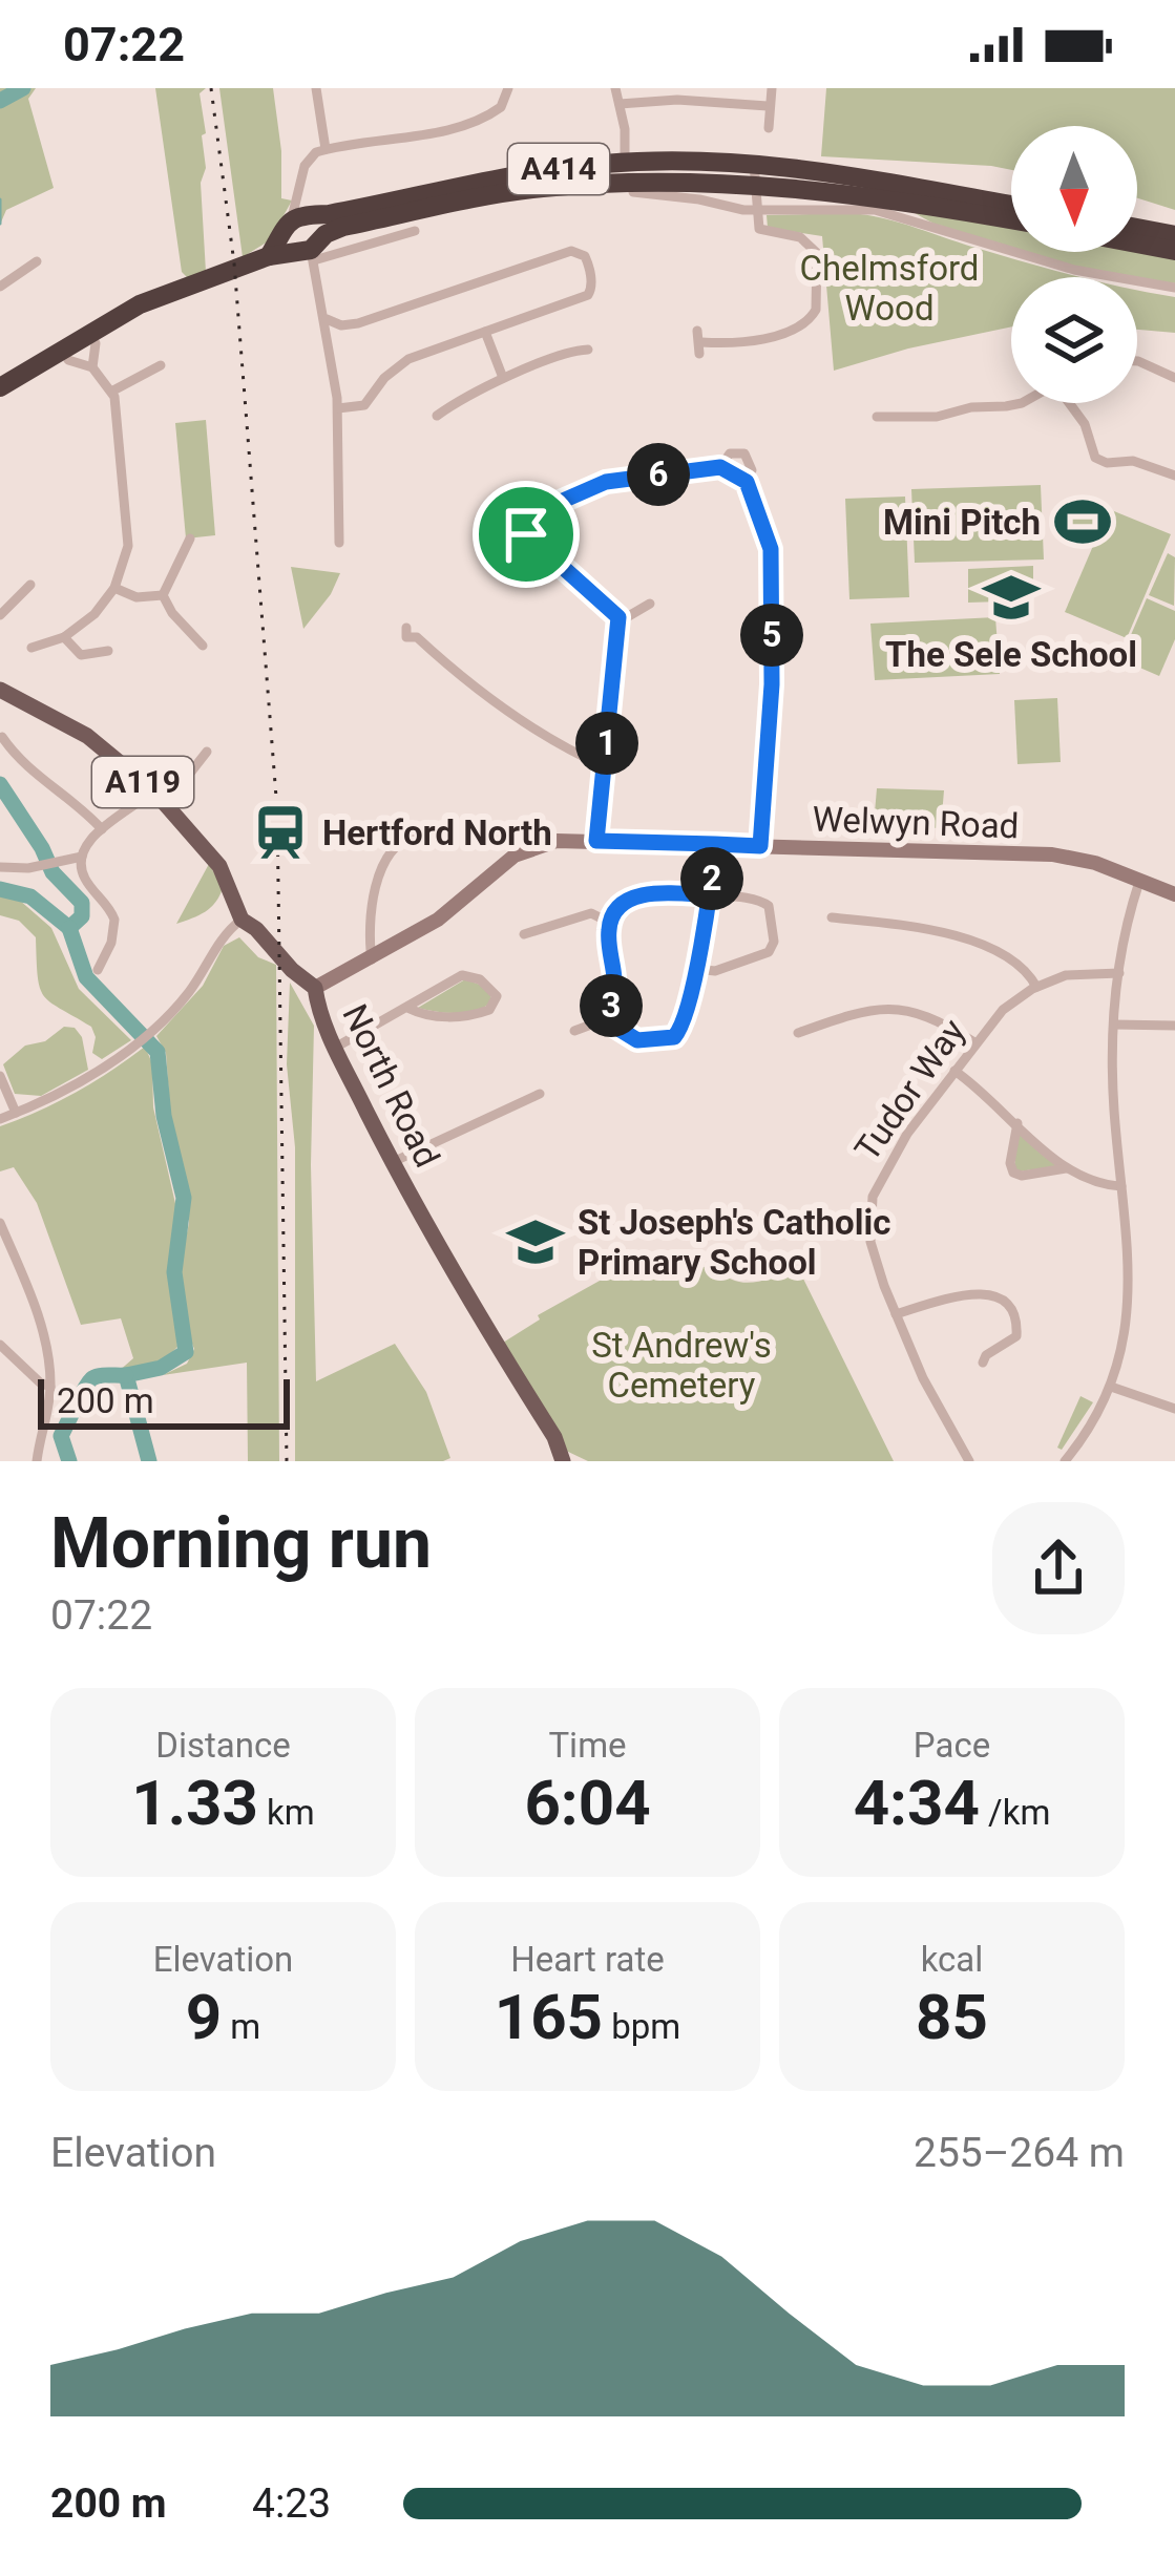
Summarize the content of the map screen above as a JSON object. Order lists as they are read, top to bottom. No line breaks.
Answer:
{"streets":{"highway":["A414"],"main road":["A119","Welwyn Road","North Road"],"street":["Tudor Way"]},"crossings":[["Welwyn Road","North Road"]],"parks":["Chelmsford Wood","St Andrew's Cemetery"],"places":{"sports":["Mini Pitch"],"school or university":["The Sele School","St Joseph's Catholic Primary School"],"station":["Hertford North"]},"scale_bar":"200 m","north":"bottom","page":{"status":"07:22","pins":["6","5","1","2","3"],"scale":"200 m","heading":["Morning run","07:22"],"stats":[["Distance","1.33 km"],["Time","6:04"],["Pace","4:34 /km"],["Elevation","9 m"],["Heart rate","165 bpm"],["kcal","85"]],"chart":["Elevation","255–264 m"],"list":[{"name":"200 m","note":"4:23"}]}}
